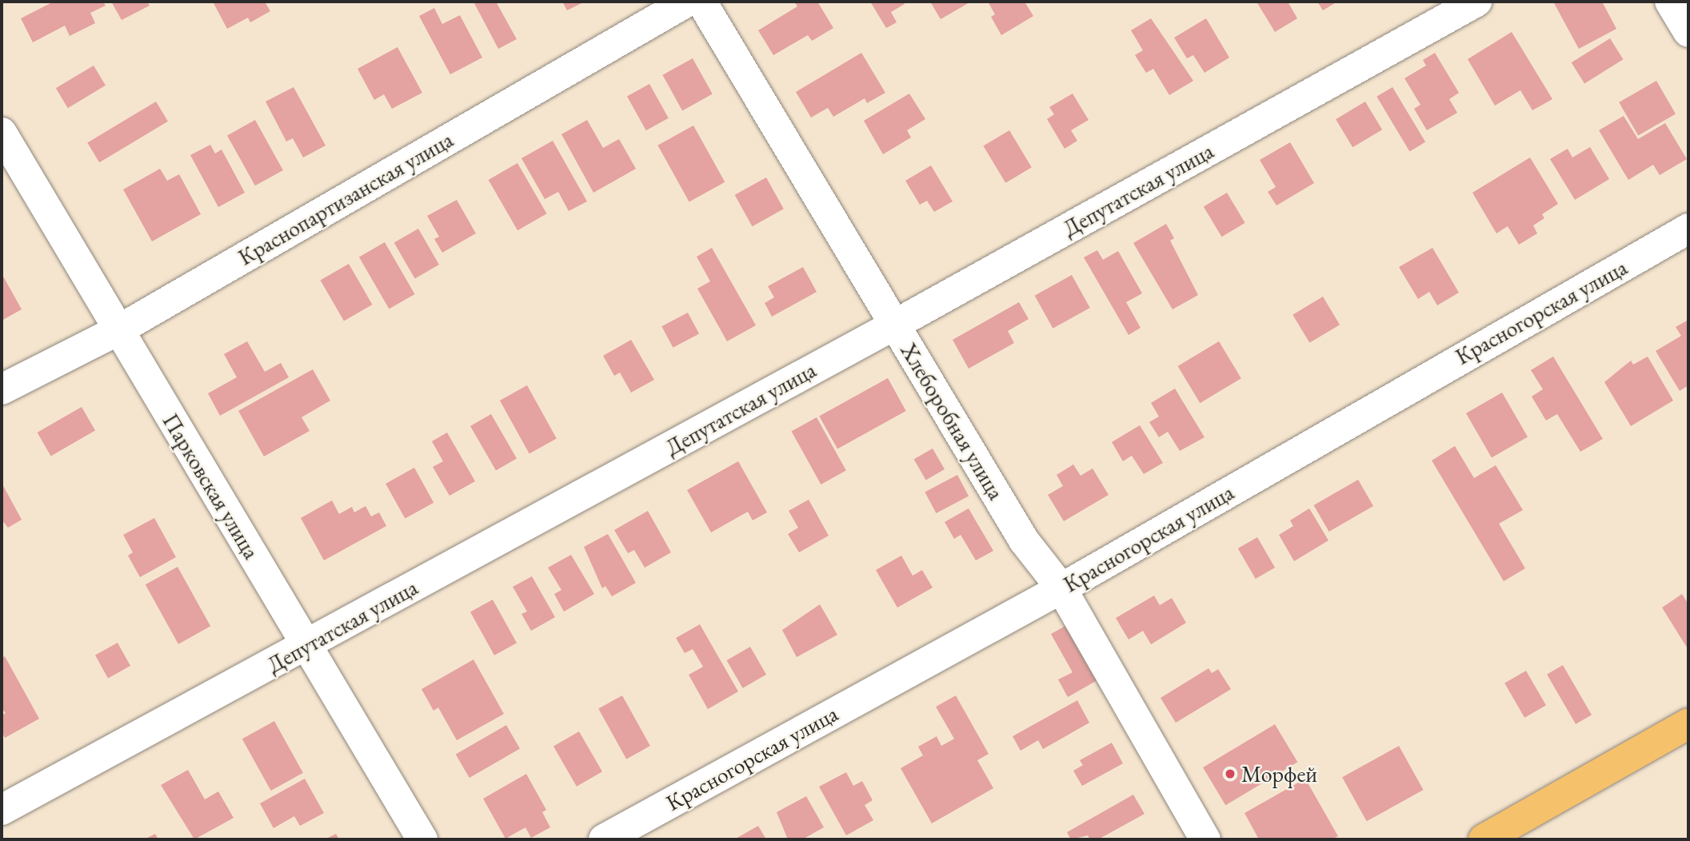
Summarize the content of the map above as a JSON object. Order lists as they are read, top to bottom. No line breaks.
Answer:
{"streets":{"street":["Депутатская улица","Краснопартизанская улица","Красногорская улица","Хлеборобная улица","Парковская улица"]},"crossings":[["Депутатская улица","Хлеборобная улица"],["Депутатская улица","Парковская улица"],["Краснопартизанская улица","Парковская улица"],["Красногорская улица","Хлеборобная улица"]],"places":["Морфей"]}
